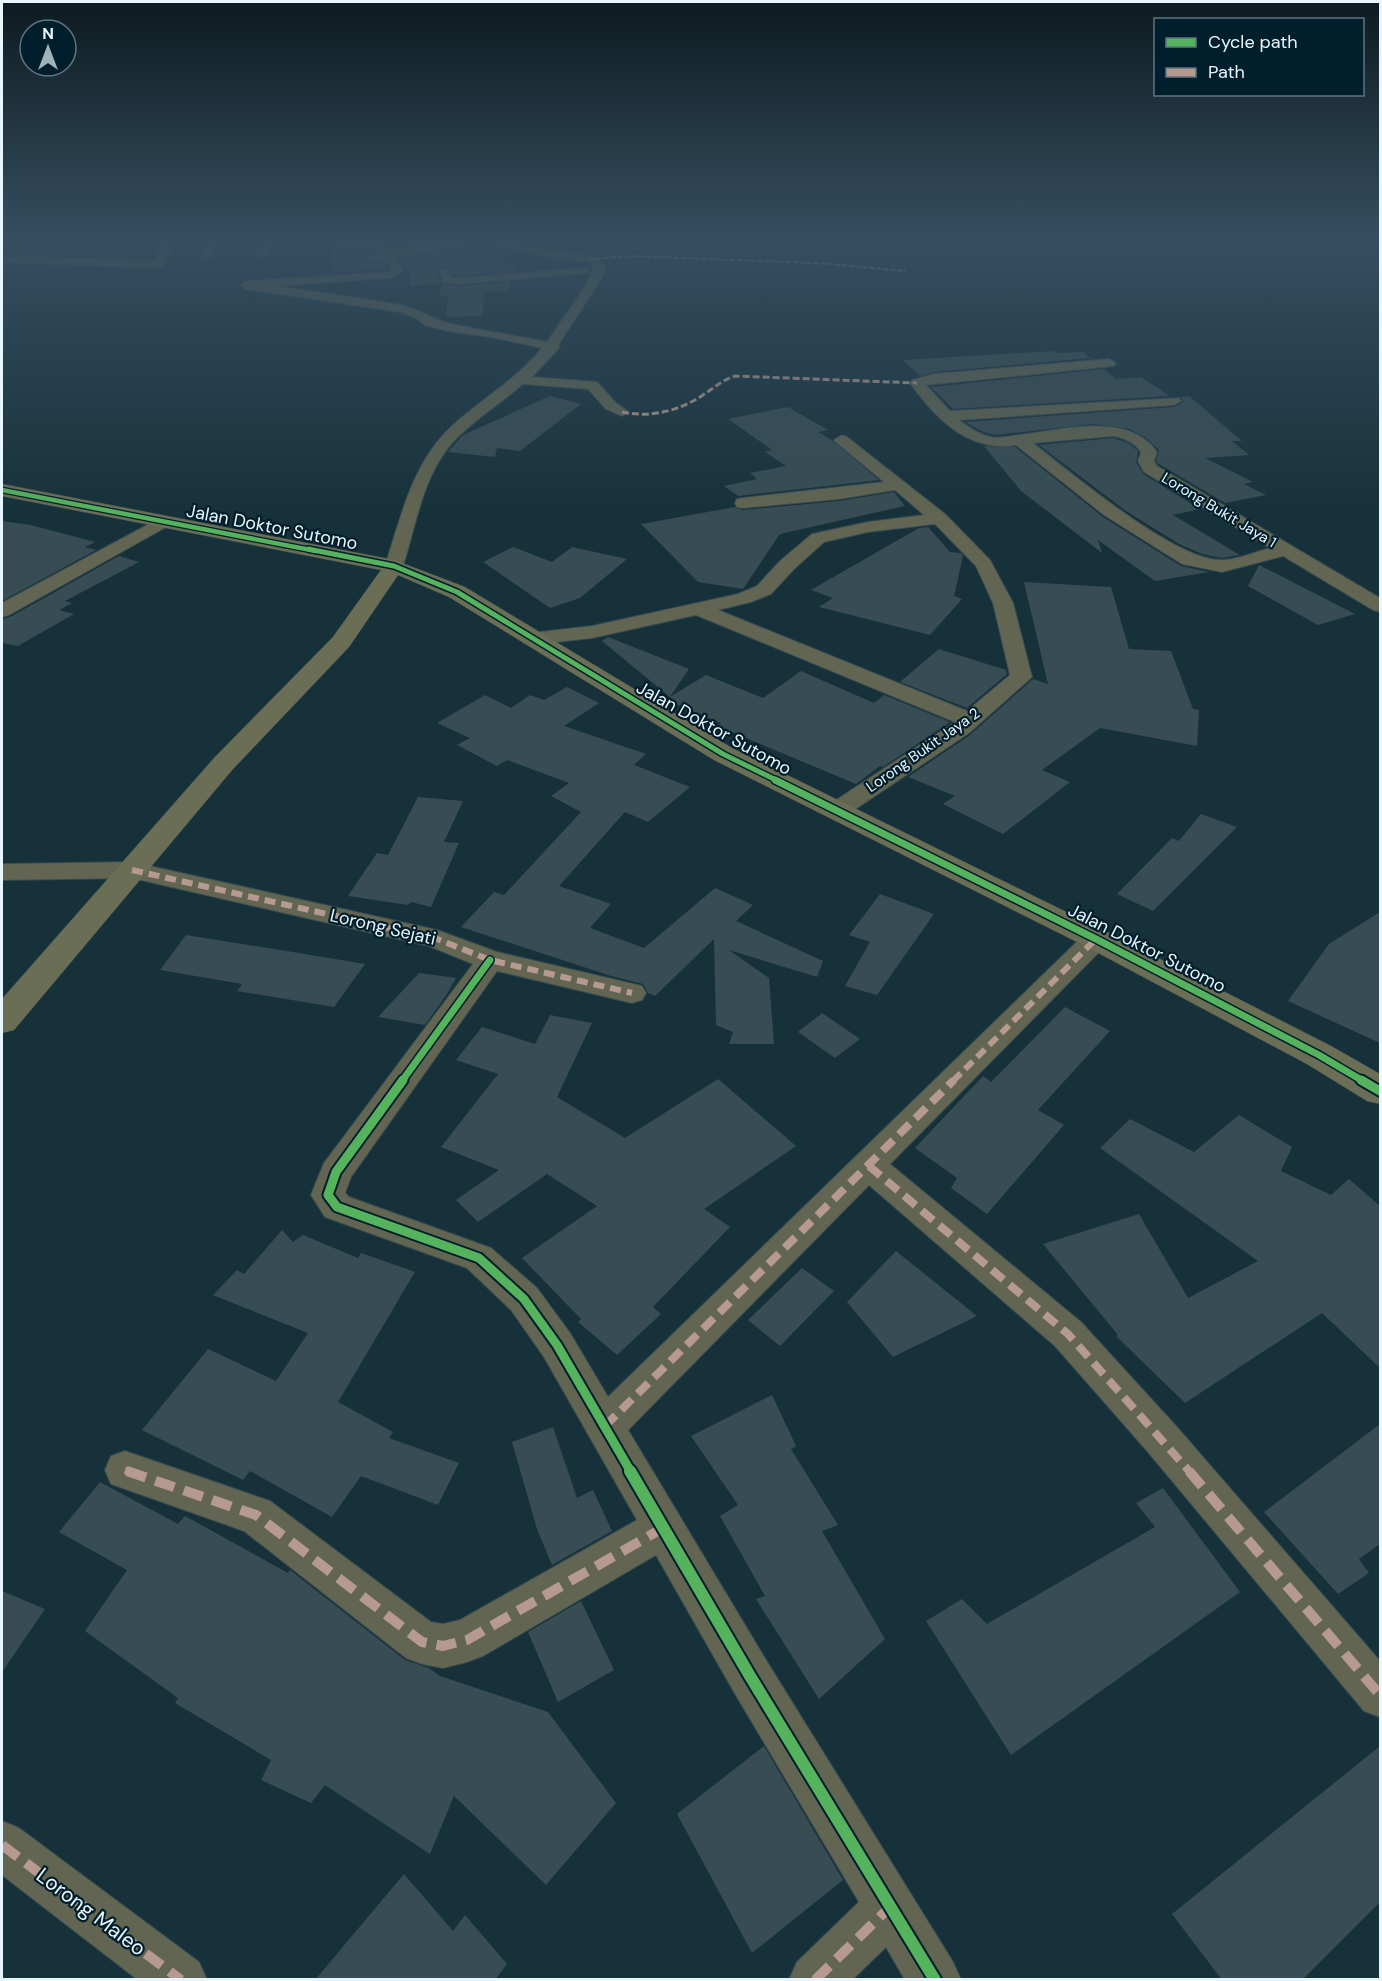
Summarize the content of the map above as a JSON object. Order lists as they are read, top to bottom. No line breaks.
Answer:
{"streets":{"street":["Lorong Bukit Jaya 1","Jalan Doktor Sutomo","Lorong Bukit Jaya 2","Lorong Sejati","Lorong Maleo"]},"crossings":[["Jalan Doktor Sutomo","Lorong Bukit Jaya 2"]],"legend":["Cycle path","Path"],"north":"top"}
